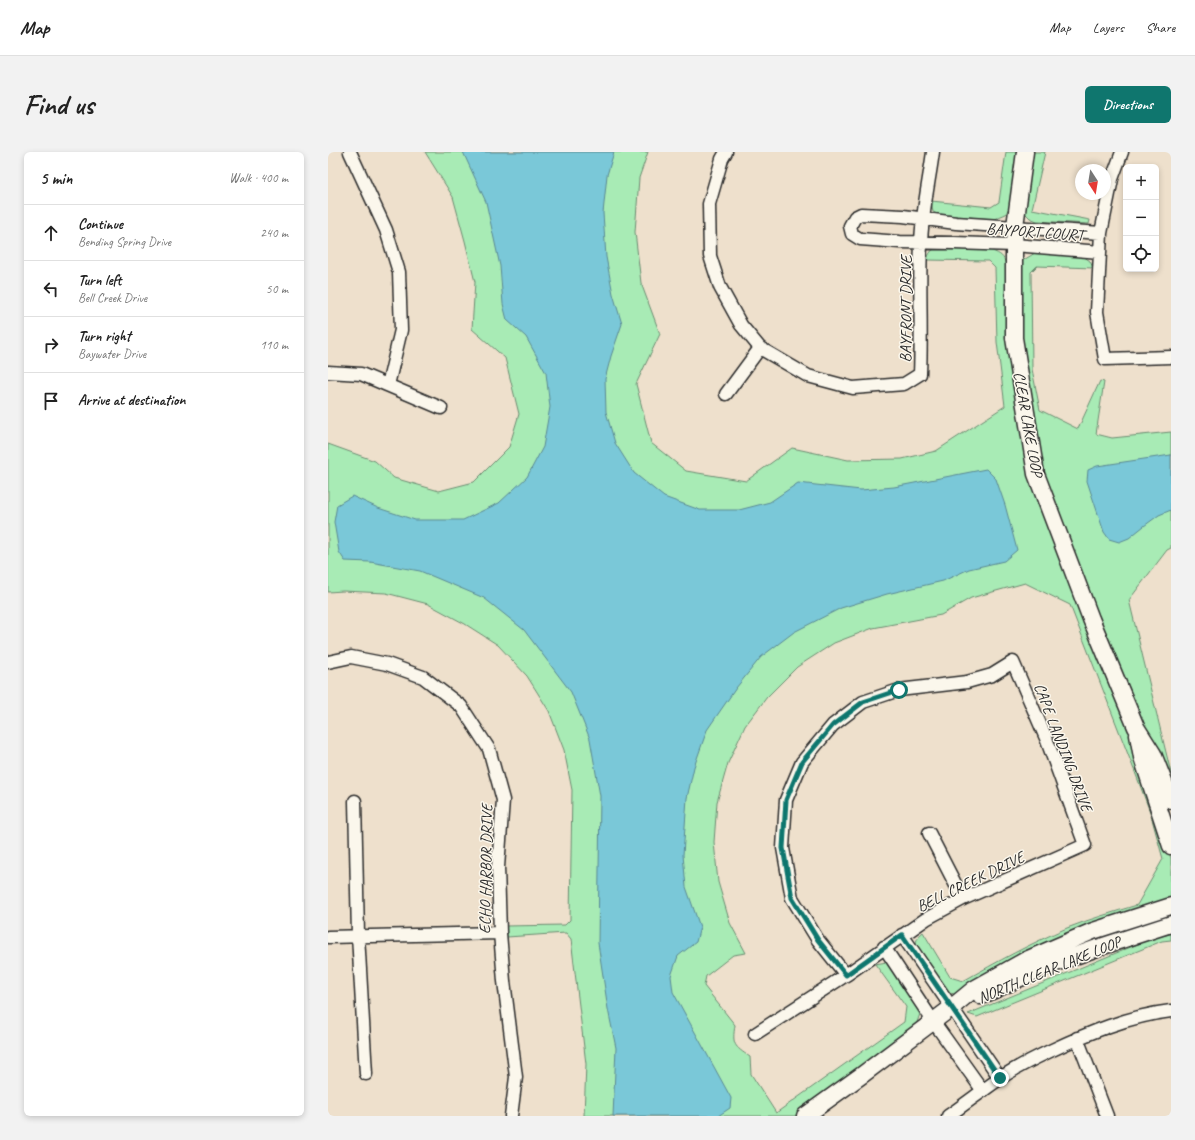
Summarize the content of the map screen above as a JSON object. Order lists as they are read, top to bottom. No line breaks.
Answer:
{"streets":{"street":["BAYPORT COURT","BAYFRONT DRIVE","CLEAR LAKE LOOP","CAPE LANDING DRIVE","ECHO HARBOR DRIVE","BELL CREEK DRIVE","NORTH CLEAR LAKE LOOP"]},"crossings":[["BAYPORT COURT","BAYFRONT DRIVE"],["BAYPORT COURT","CLEAR LAKE LOOP"],["CAPE LANDING DRIVE","BELL CREEK DRIVE"]],"north":"bottom","page":{"header":"Map","nav":["Map","Layers","Share"],"buttons":"Directions","title":"Find us","heading":["5 min","Walk · 400 m"],"map_buttons":["+","−"],"list":[["Continue","Bending Spring Drive","240 m"],["Turn left","Bell Creek Drive","50 m"],["Turn right","Baywater Drive","110 m"],"Arrive at destination"]}}
